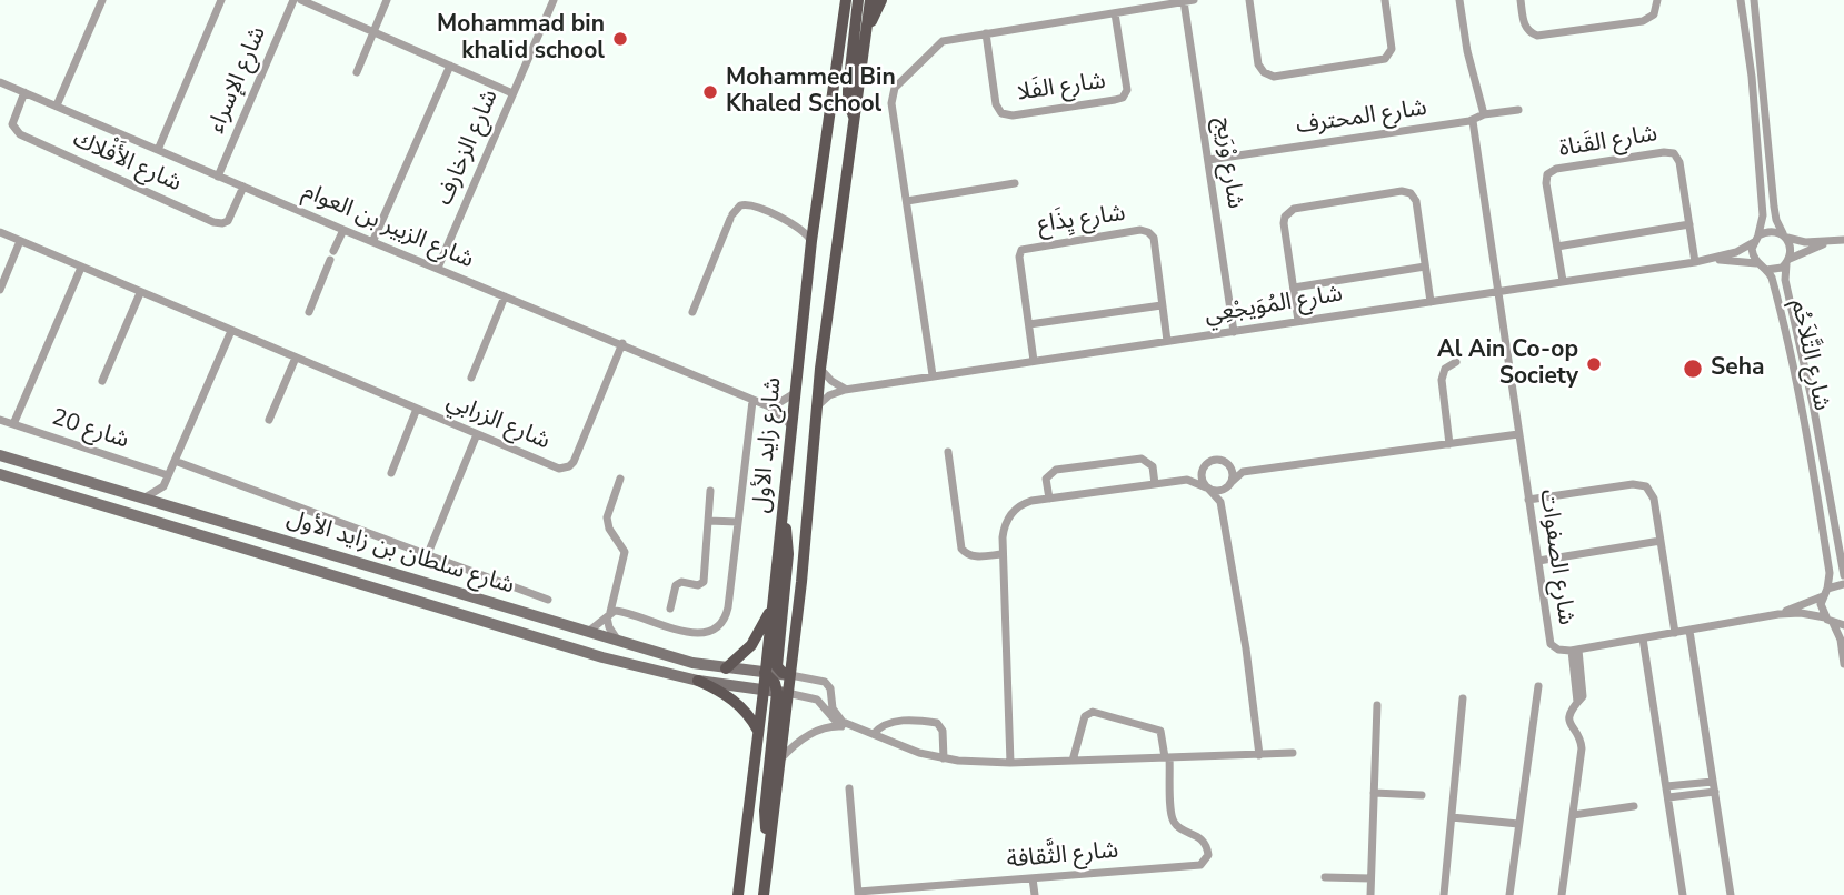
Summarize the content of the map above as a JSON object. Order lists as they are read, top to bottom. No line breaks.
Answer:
{"streets":{"main road":["شارع زايد الأول","شارع سلطان بن زايد الأول"],"street":["شارع الإسراء","شارع الفَلا","شارع المحترف","شارع القَناة","شارع الزخارف","شارع الأَفْلاك","شارع وْرَيج","شارع يِذَاع","شارع الزبير بن العوام","شارع المُوَيجْعِي","شارع التَّلاَحُم","شارع الزرابي","شارع 20","شارع الصفوات","شارع الثَّقافة"]},"crossings":[["شارع الإسراء","شارع الزبير بن العوام"],["شارع المحترف","شارع وْرَيج"],["شارع المحترف","شارع الصفوات"],["شارع القَناة","شارع المُوَيجْعِي"],["شارع الزخارف","شارع الزبير بن العوام"],["شارع الأَفْلاك","شارع الزبير بن العوام"],["شارع وْرَيج","شارع المُوَيجْعِي"],["شارع يِذَاع","شارع المُوَيجْعِي"],["شارع الزبير بن العوام","شارع الزرابي"],["شارع الزبير بن العوام","شارع زايد الأول"],["شارع المُوَيجْعِي","شارع التَّلاَحُم"],["شارع المُوَيجْعِي","شارع زايد الأول"],["شارع المُوَيجْعِي","شارع الصفوات"],["شارع التَّلاَحُم","شارع الصفوات"],["شارع زايد الأول","شارع سلطان بن زايد الأول"]],"places":["Mohammad bin khalid school","Mohammed Bin Khaled School","Al Ain Co-op Society","Seha"]}
